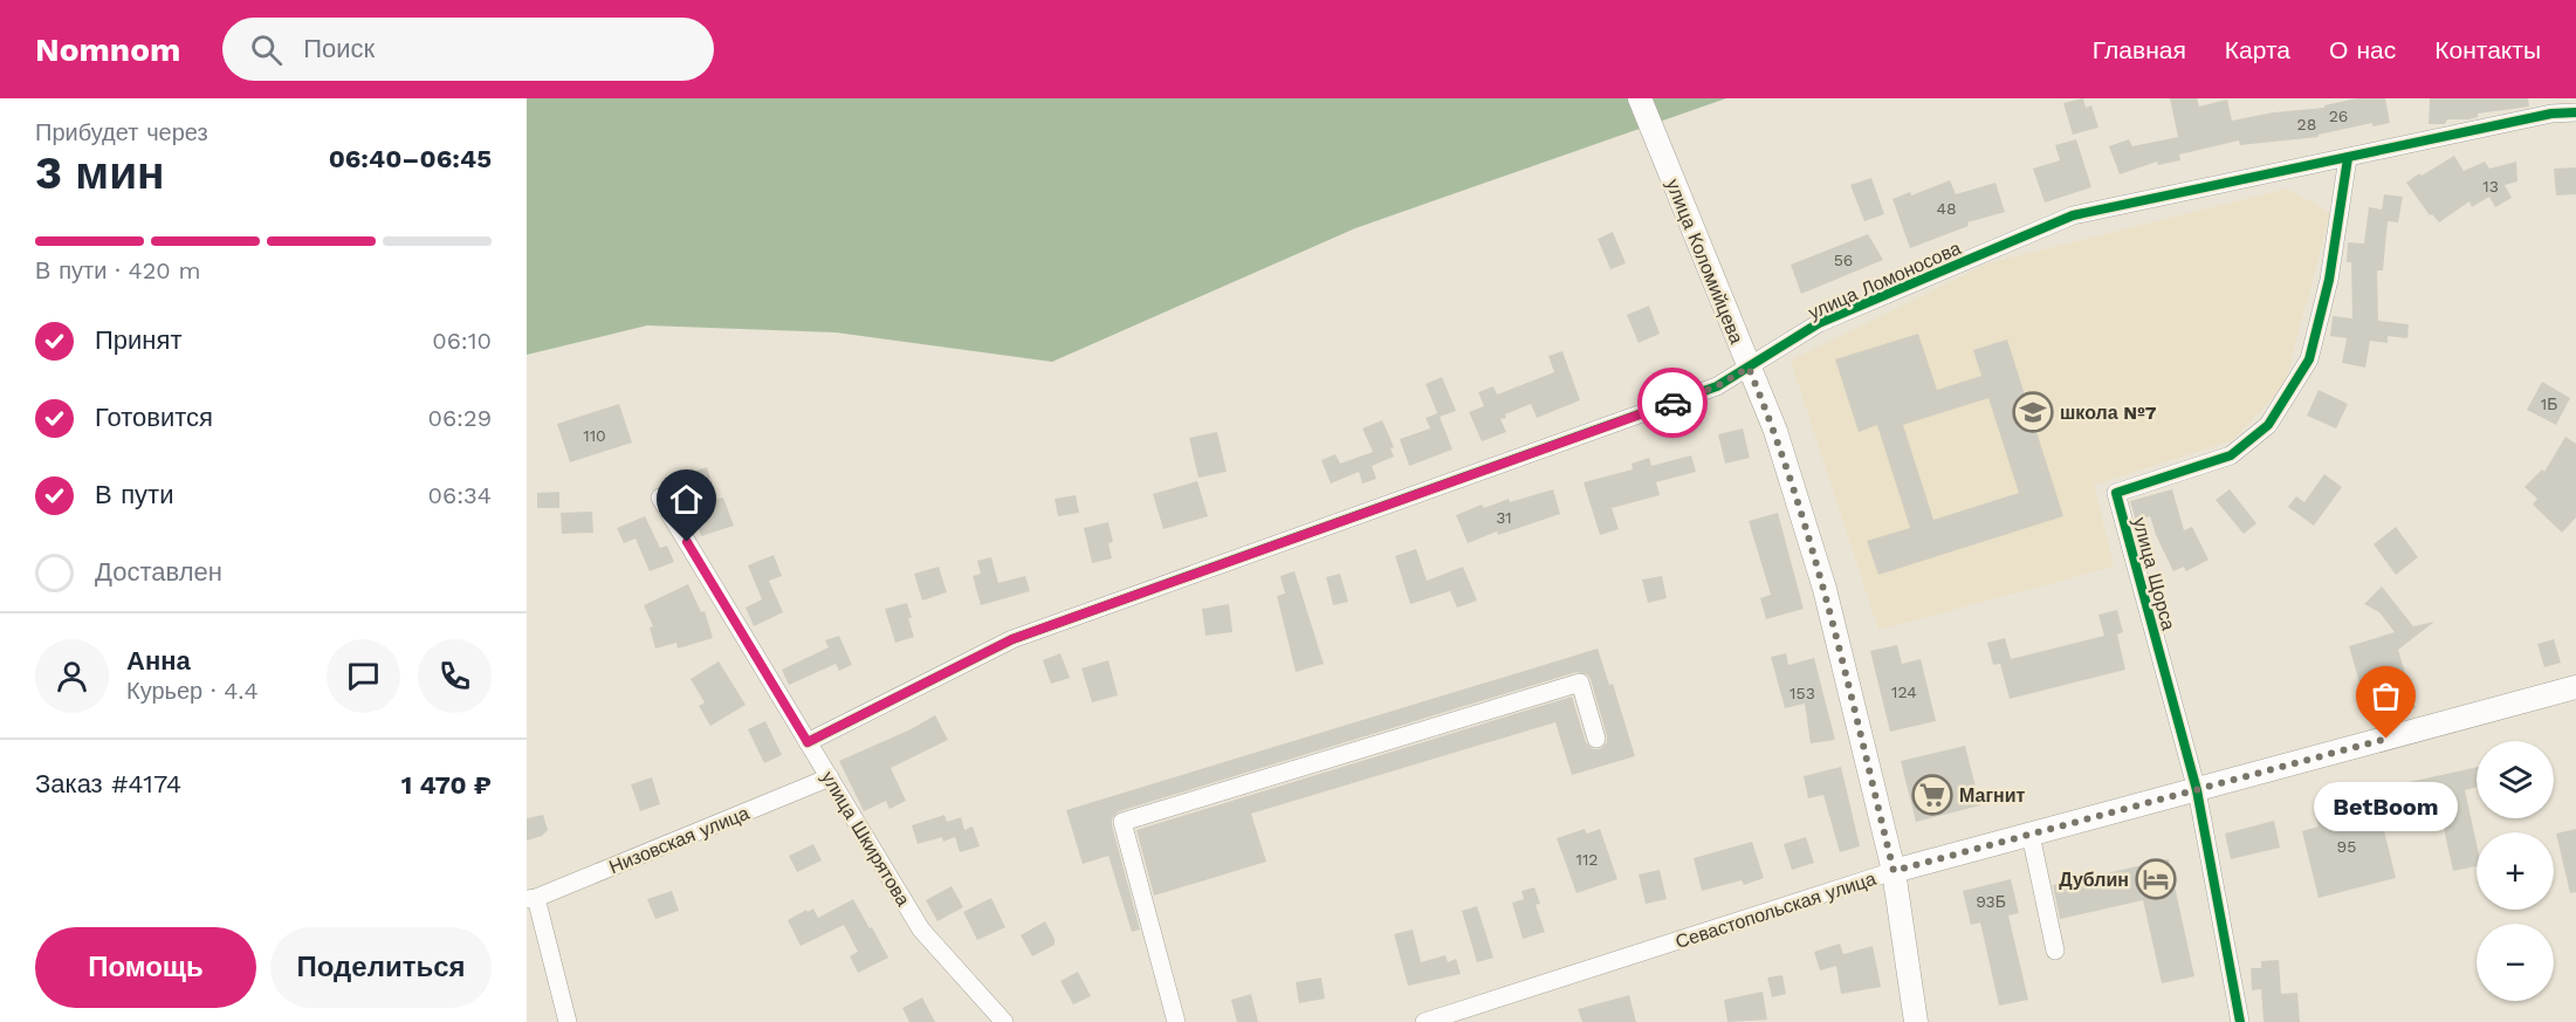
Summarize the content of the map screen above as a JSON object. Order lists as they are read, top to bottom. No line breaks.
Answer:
{"streets":{"main road":["улица Коломийцева","Севастопольская улица"],"street":["улица Ломоносова","улица Щорса","улица Шкирятова","Низовская улица"]},"crossings":[["улица Коломийцева","улица Ломоносова"],["улица Коломийцева","Севастопольская улица"],["улица Ломоносова","улица Щорса"],["улица Ломоносова","улица Шкирятова"],["улица Щорса","Севастопольская улица"],["улица Шкирятова","Низовская улица"]],"places":{"school or university":["школа №7"],"other":["BetBoom"],"supermarket":["Магнит"],"hotel":["Дублин"]},"house_numbers":["26","28","13","48","56","1Б","110","31","124","153","95","112","93Б"],"page":{"header":"Nomnom","search":"Поиск","nav":["Главная","Карта","О нас","Контакты"],"heading":["3 мин","Прибудет через","06:40–06:45"],"panel":["Анна","Курьер · 4.4","Заказ #4174","1 470 ₽"],"bar":"В пути · 420 m","list":[["Принят","06:10"],["Готовится","06:29"],["В пути","06:34"],"Доставлен"],"map_buttons":["+","−"],"bubble":"BetBoom","buttons":["Помощь","Поделиться"]}}
